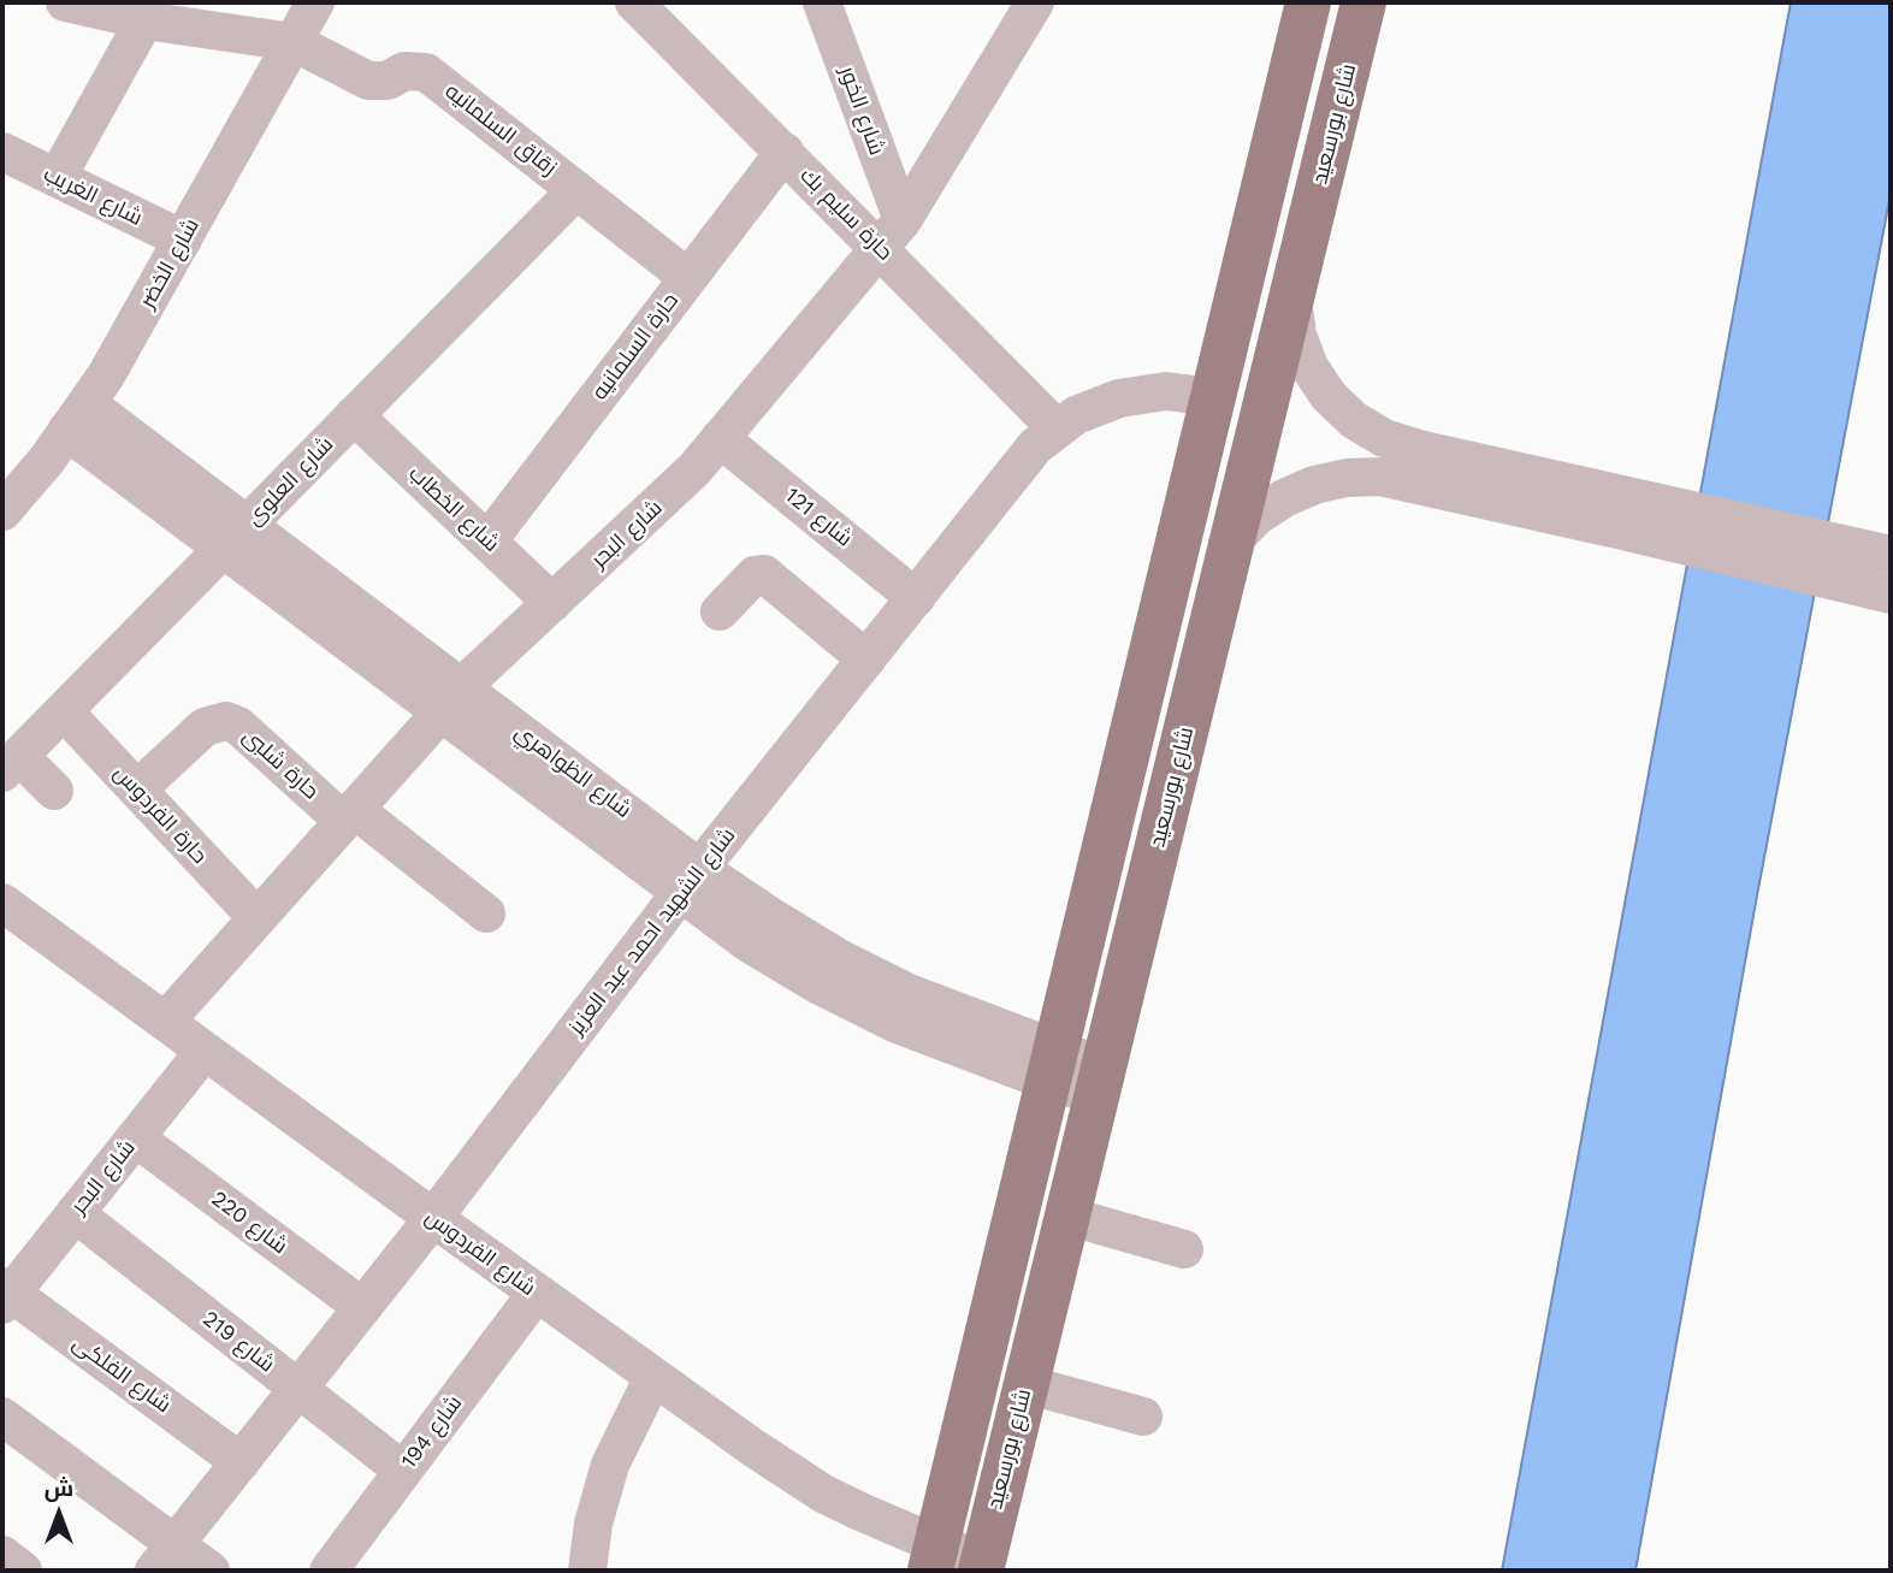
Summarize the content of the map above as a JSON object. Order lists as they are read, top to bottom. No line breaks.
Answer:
{"streets":{"main road":["شارع بورسعيد"],"street":["شارع الخور","زقاق السلمانيه","شارع الغريب","حارة سليم بك","شارع الخضر","حارة السلمانيه","شارع العلوى","شارع الخطاب","شارع 121","شارع البحر","حارة شلبى","شارع الظواهري","حارة الفردوس","شارع الشهيد احمد عبد العزيز","شارع 220","شارع الفردوس","شارع 219","شارع الفلكى","شارع 194"]},"crossings":[["شارع الخور","حارة سليم بك"],["شارع الخور","شارع البحر"],["شارع بورسعيد","شارع الظواهري"],["شارع بورسعيد","شارع الفردوس"],["زقاق السلمانيه","شارع الخضر"],["زقاق السلمانيه","حارة السلمانيه"],["زقاق السلمانيه","شارع العلوى"],["شارع الغريب","شارع الخضر"],["حارة سليم بك","حارة السلمانيه"],["حارة سليم بك","شارع البحر"],["حارة سليم بك","شارع الشهيد احمد عبد العزيز"],["شارع الخضر","شارع الظواهري"],["حارة السلمانيه","شارع الخطاب"],["شارع العلوى","شارع الخطاب"],["شارع العلوى","شارع الظواهري"],["شارع العلوى","حارة الفردوس"],["شارع الخطاب","شارع البحر"],["شارع 121","شارع البحر"],["شارع 121","شارع الشهيد احمد عبد العزيز"],["شارع البحر","حارة شلبى"],["شارع البحر","شارع الظواهري"],["شارع البحر","حارة الفردوس"],["شارع البحر","شارع 220"],["شارع البحر","شارع الفردوس"],["شارع البحر","شارع 219"],["شارع البحر","شارع الفلكى"],["حارة شلبى","حارة الفردوس"],["شارع الظواهري","شارع الشهيد احمد عبد العزيز"],["شارع الشهيد احمد عبد العزيز","شارع 220"],["شارع الشهيد احمد عبد العزيز","شارع الفردوس"],["شارع الشهيد احمد عبد العزيز","شارع 219"],["شارع الشهيد احمد عبد العزيز","شارع الفلكى"],["شارع الفردوس","شارع 194"],["شارع 219","شارع 194"]],"north":"top"}
